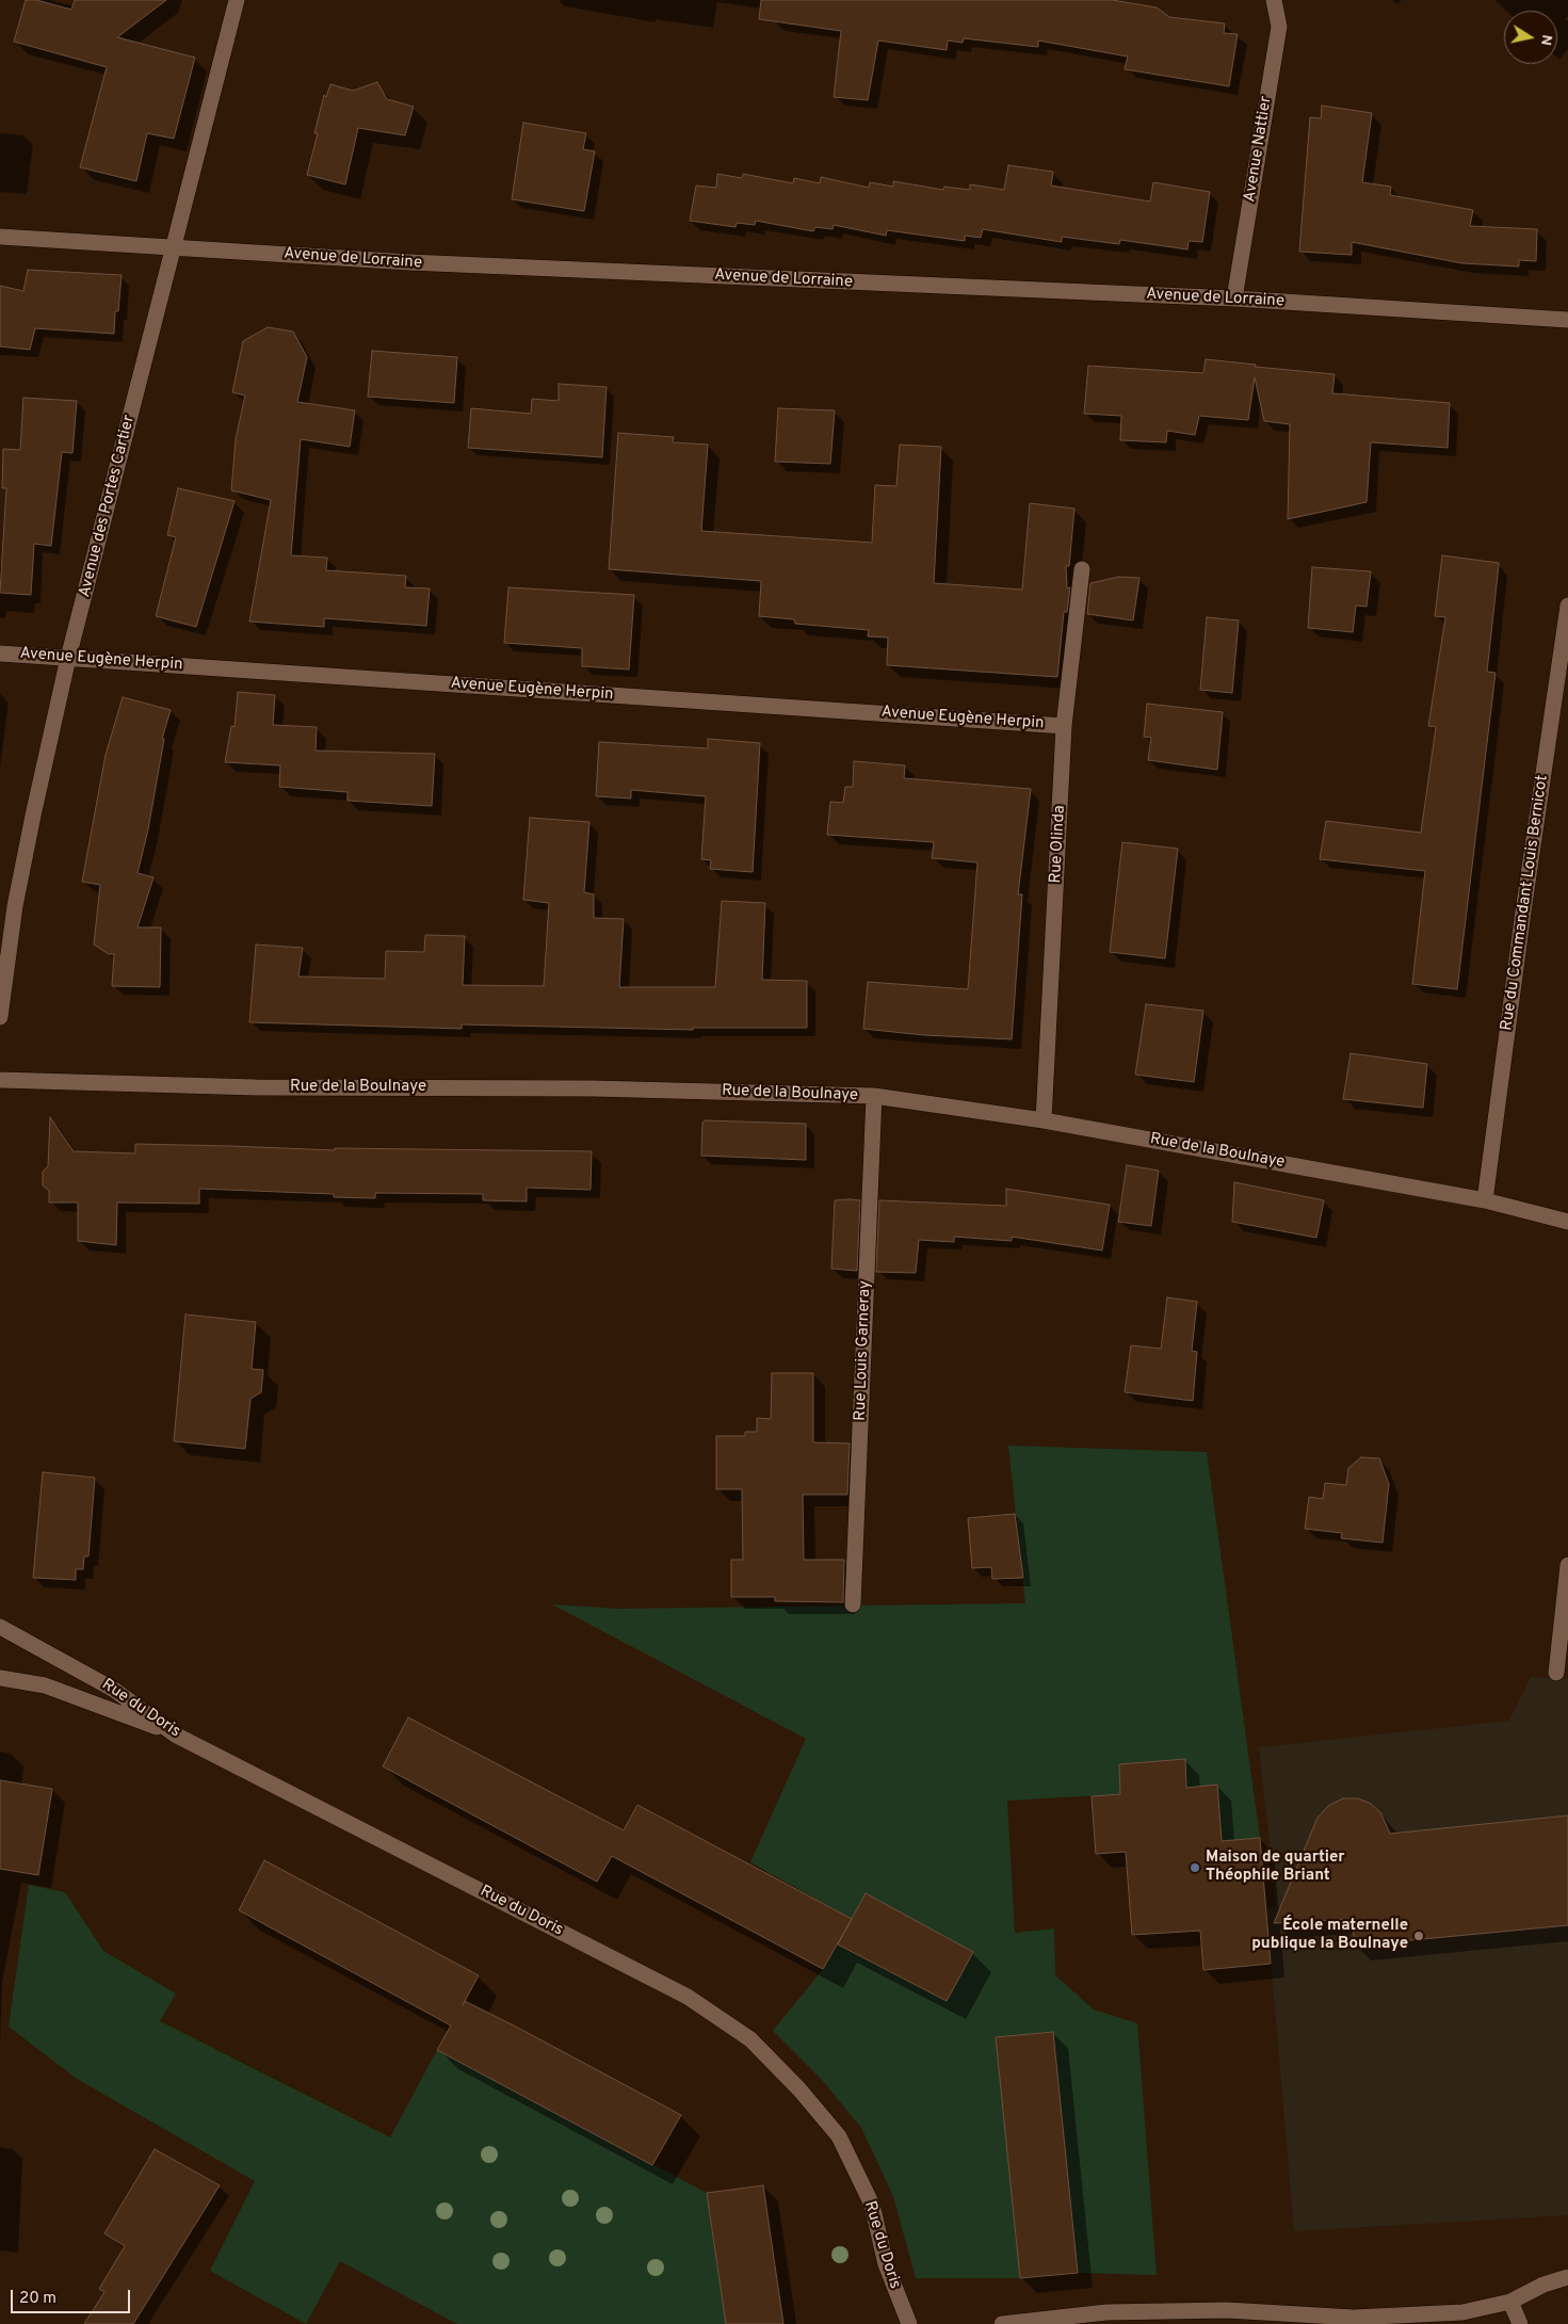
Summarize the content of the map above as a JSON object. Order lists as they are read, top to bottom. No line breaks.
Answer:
{"streets":{"street":["Avenue Nattier","Avenue de Lorraine","Avenue des Portes Cartier","Avenue Eugène Herpin","Rue Olinda","Rue du Commandant Louis Bernicot","Rue de la Boulnaye","Rue Louis Garneray","Rue du Doris"]},"crossings":[["Avenue Nattier","Avenue de Lorraine"],["Avenue de Lorraine","Avenue des Portes Cartier"],["Avenue des Portes Cartier","Avenue Eugène Herpin"],["Avenue Eugène Herpin","Rue Olinda"],["Rue Olinda","Rue de la Boulnaye"],["Rue du Commandant Louis Bernicot","Rue de la Boulnaye"],["Rue de la Boulnaye","Rue Louis Garneray"]],"places":["Maison de quartier Théophile Briant","École maternelle publique la Boulnaye"],"scale_bar":"20 m","north":"right"}
